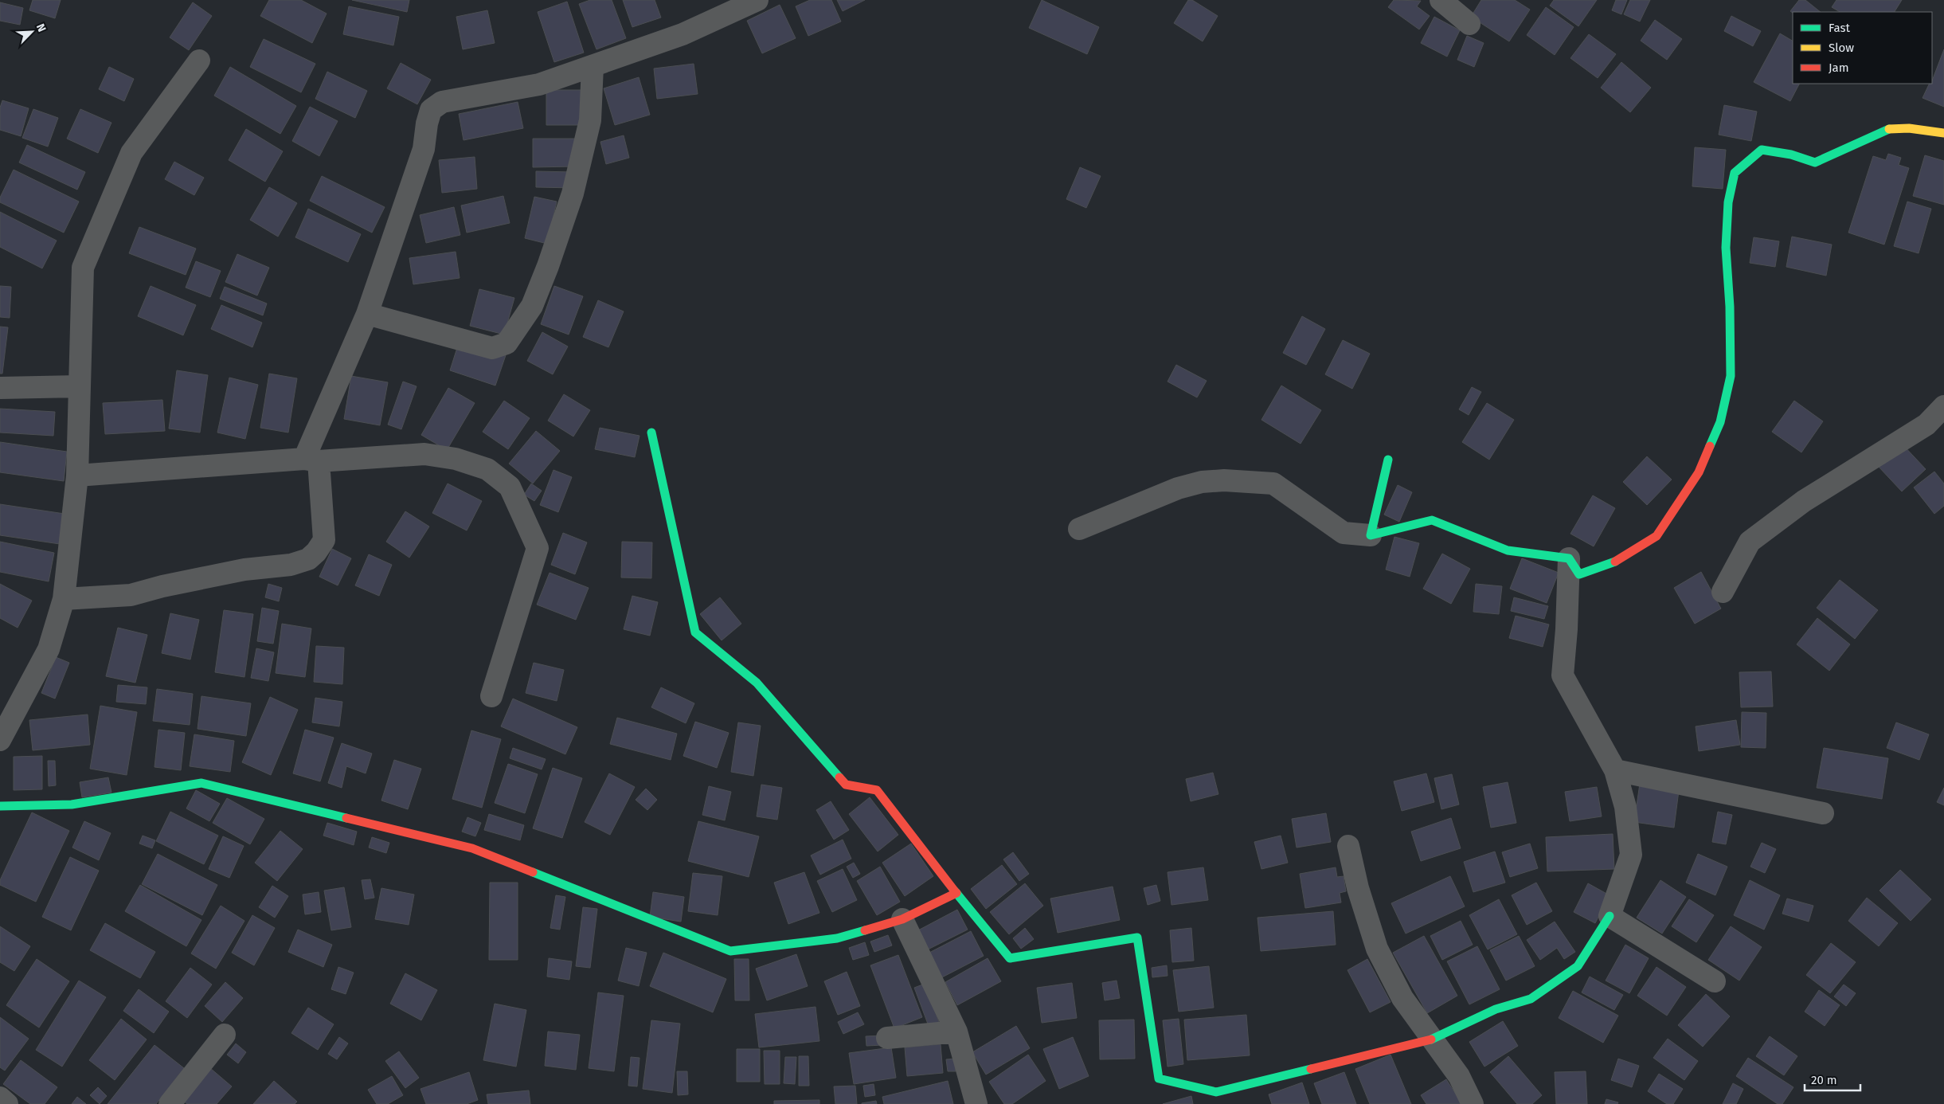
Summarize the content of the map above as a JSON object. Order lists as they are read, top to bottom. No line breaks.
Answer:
{"legend":["Fast","Slow","Jam"],"scale_bar":"20 m","north":"top right"}
